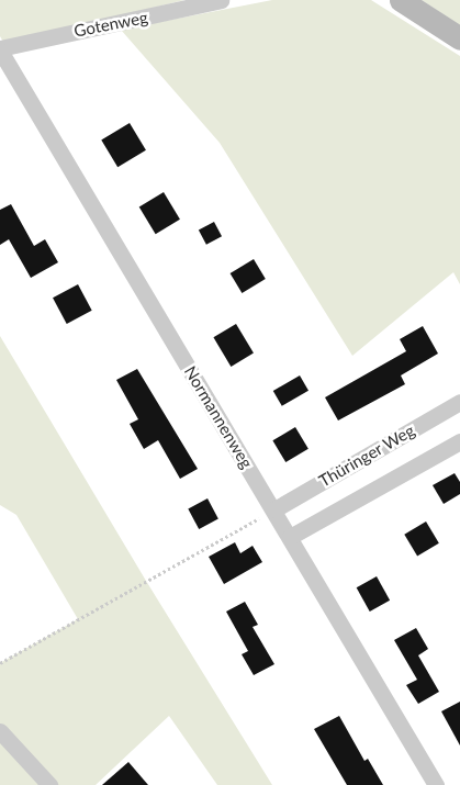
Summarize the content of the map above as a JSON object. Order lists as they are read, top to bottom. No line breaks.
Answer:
{"streets":{"street":["Gotenweg","Normannenweg","Thüringer Weg"]},"crossings":[["Gotenweg","Normannenweg"],["Normannenweg","Thüringer Weg"]]}
